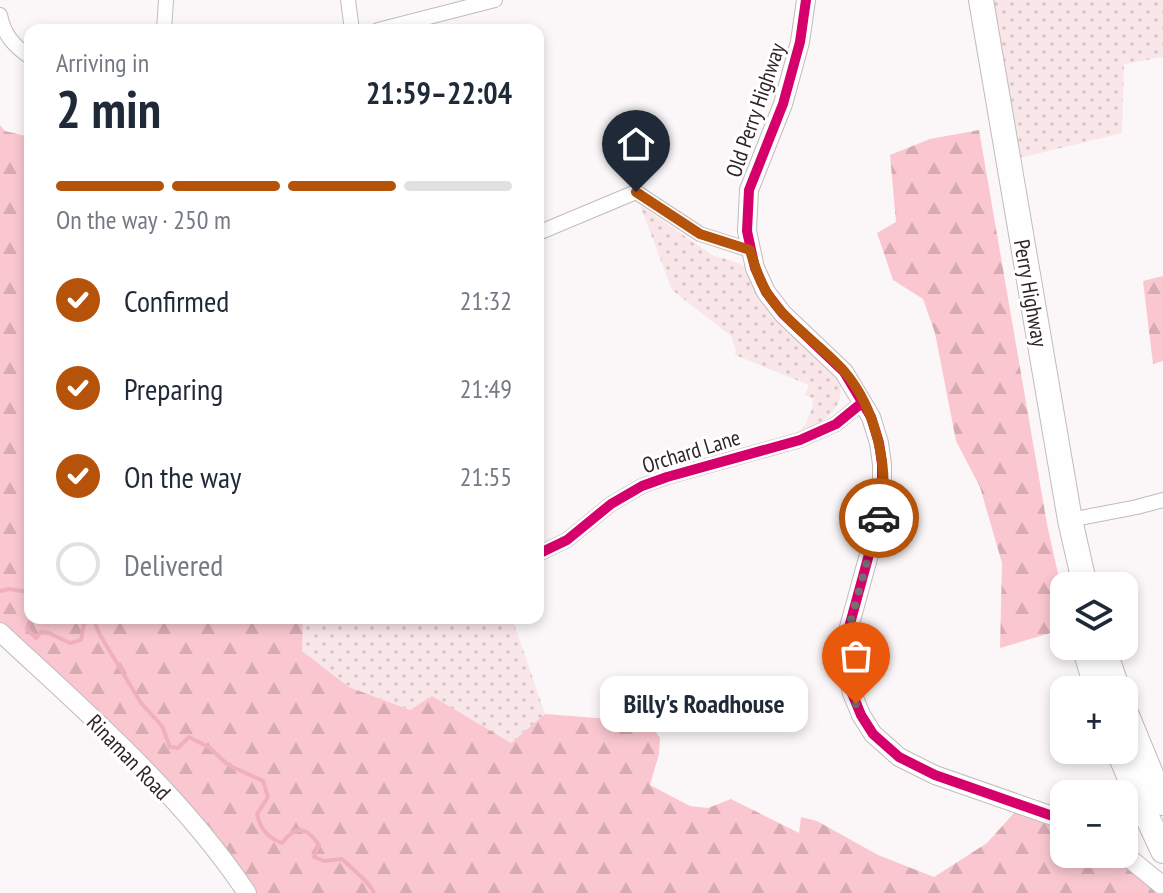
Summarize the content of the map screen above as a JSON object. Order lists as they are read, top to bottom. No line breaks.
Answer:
{"streets":{"highway":["Perry Highway"],"street":["Old Perry Highway","Orchard Lane","Rinaman Road"]},"crossings":[["Old Perry Highway","Orchard Lane"]],"places":["Billy's Roadhouse"],"page":{"heading":["2 min","Arriving in","21:59–22:04"],"bar":"On the way · 250 m","list":[["Confirmed","21:32"],["Preparing","21:49"],["On the way","21:55"],"Delivered"],"map_buttons":["+","−"],"bubble":"Billy's Roadhouse"}}
